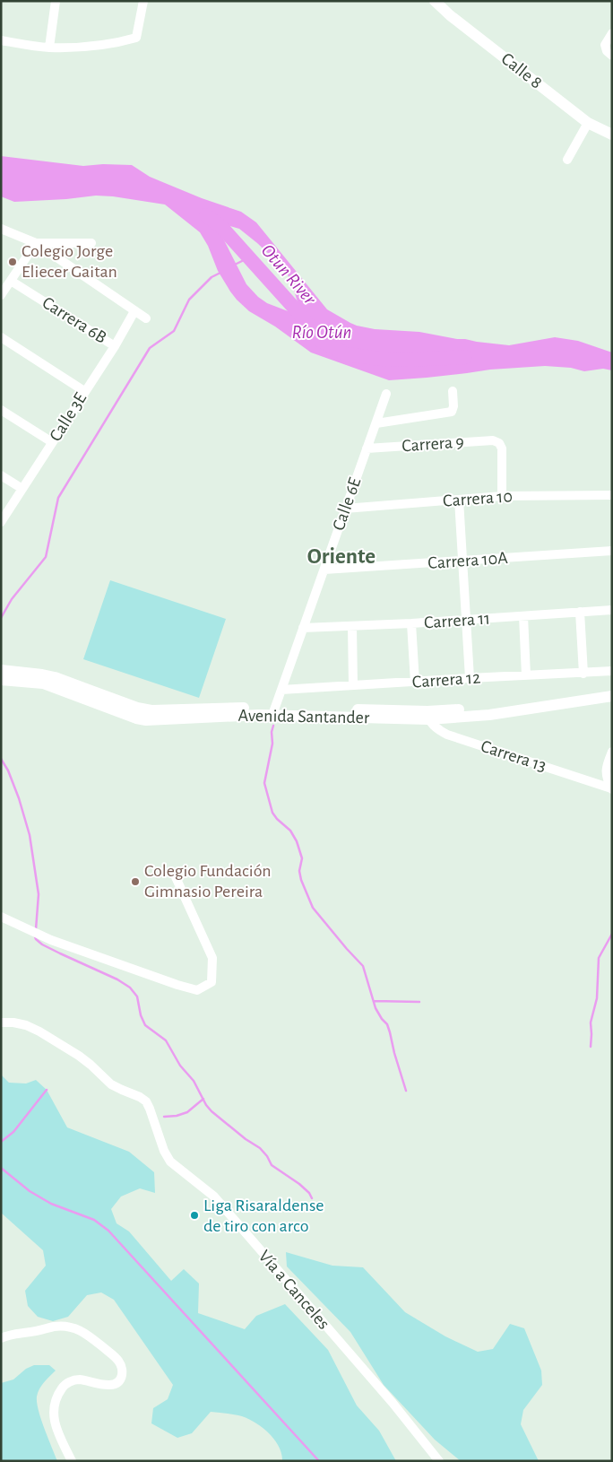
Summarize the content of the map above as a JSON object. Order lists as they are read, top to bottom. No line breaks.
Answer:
{"streets":{"street":["Calle 8","Carrera 6B","Calle 3E","Carrera 9","Carrera 10","Calle 6E","Carrera 10A","Carrera 11","Carrera 12","Avenida Santander","Carrera 13","Vía a Canceles"]},"crossings":[["Carrera 6B","Calle 3E"],["Carrera 9","Carrera 10"],["Carrera 9","Calle 6E"],["Carrera 10","Calle 6E"],["Calle 6E","Carrera 10A"],["Calle 6E","Carrera 11"],["Calle 6E","Carrera 12"],["Calle 6E","Avenida Santander"],["Avenida Santander","Carrera 13"]],"districts":["Oriente"],"water":["Otun River","Río Otún"],"places":["Colegio Jorge Eliecer Gaitan","Colegio Fundación Gimnasio Pereira","Liga Risaraldense de tiro con arco"]}
